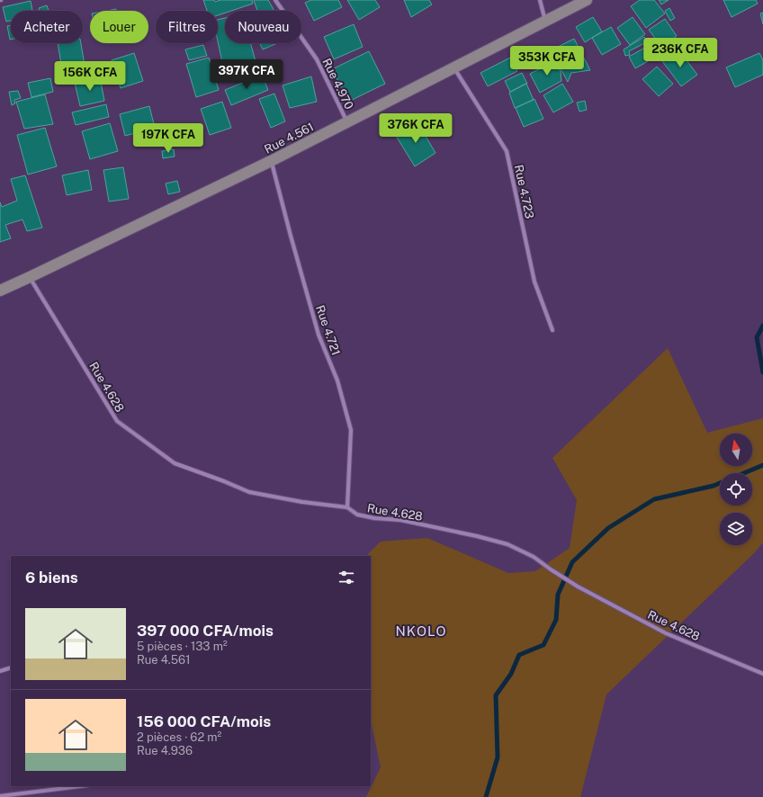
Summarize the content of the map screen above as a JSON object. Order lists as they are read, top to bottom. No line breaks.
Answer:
{"streets":{"main road":["Rue 4.561"],"street":["Rue 4.970","Rue 4.723","Rue 4.721","Rue 4.628"]},"crossings":[["Rue 4.970","Rue 4.561"],["Rue 4.561","Rue 4.723"],["Rue 4.561","Rue 4.721"],["Rue 4.561","Rue 4.628"],["Rue 4.721","Rue 4.628"]],"districts":["NKOLO"],"north":"top","page":{"chip":["Acheter","Louer","Filtres","Nouveau"],"price":["236K CFA","353K CFA","397K CFA","156K CFA","376K CFA","197K CFA"],"heading":"6 biens","list":[{"name":"397 000 CFA/mois","note":"5 pièces · 133 m² · Rue 4.561"},{"name":"156 000 CFA/mois","note":"2 pièces · 62 m² · Rue 4.936"}]}}
